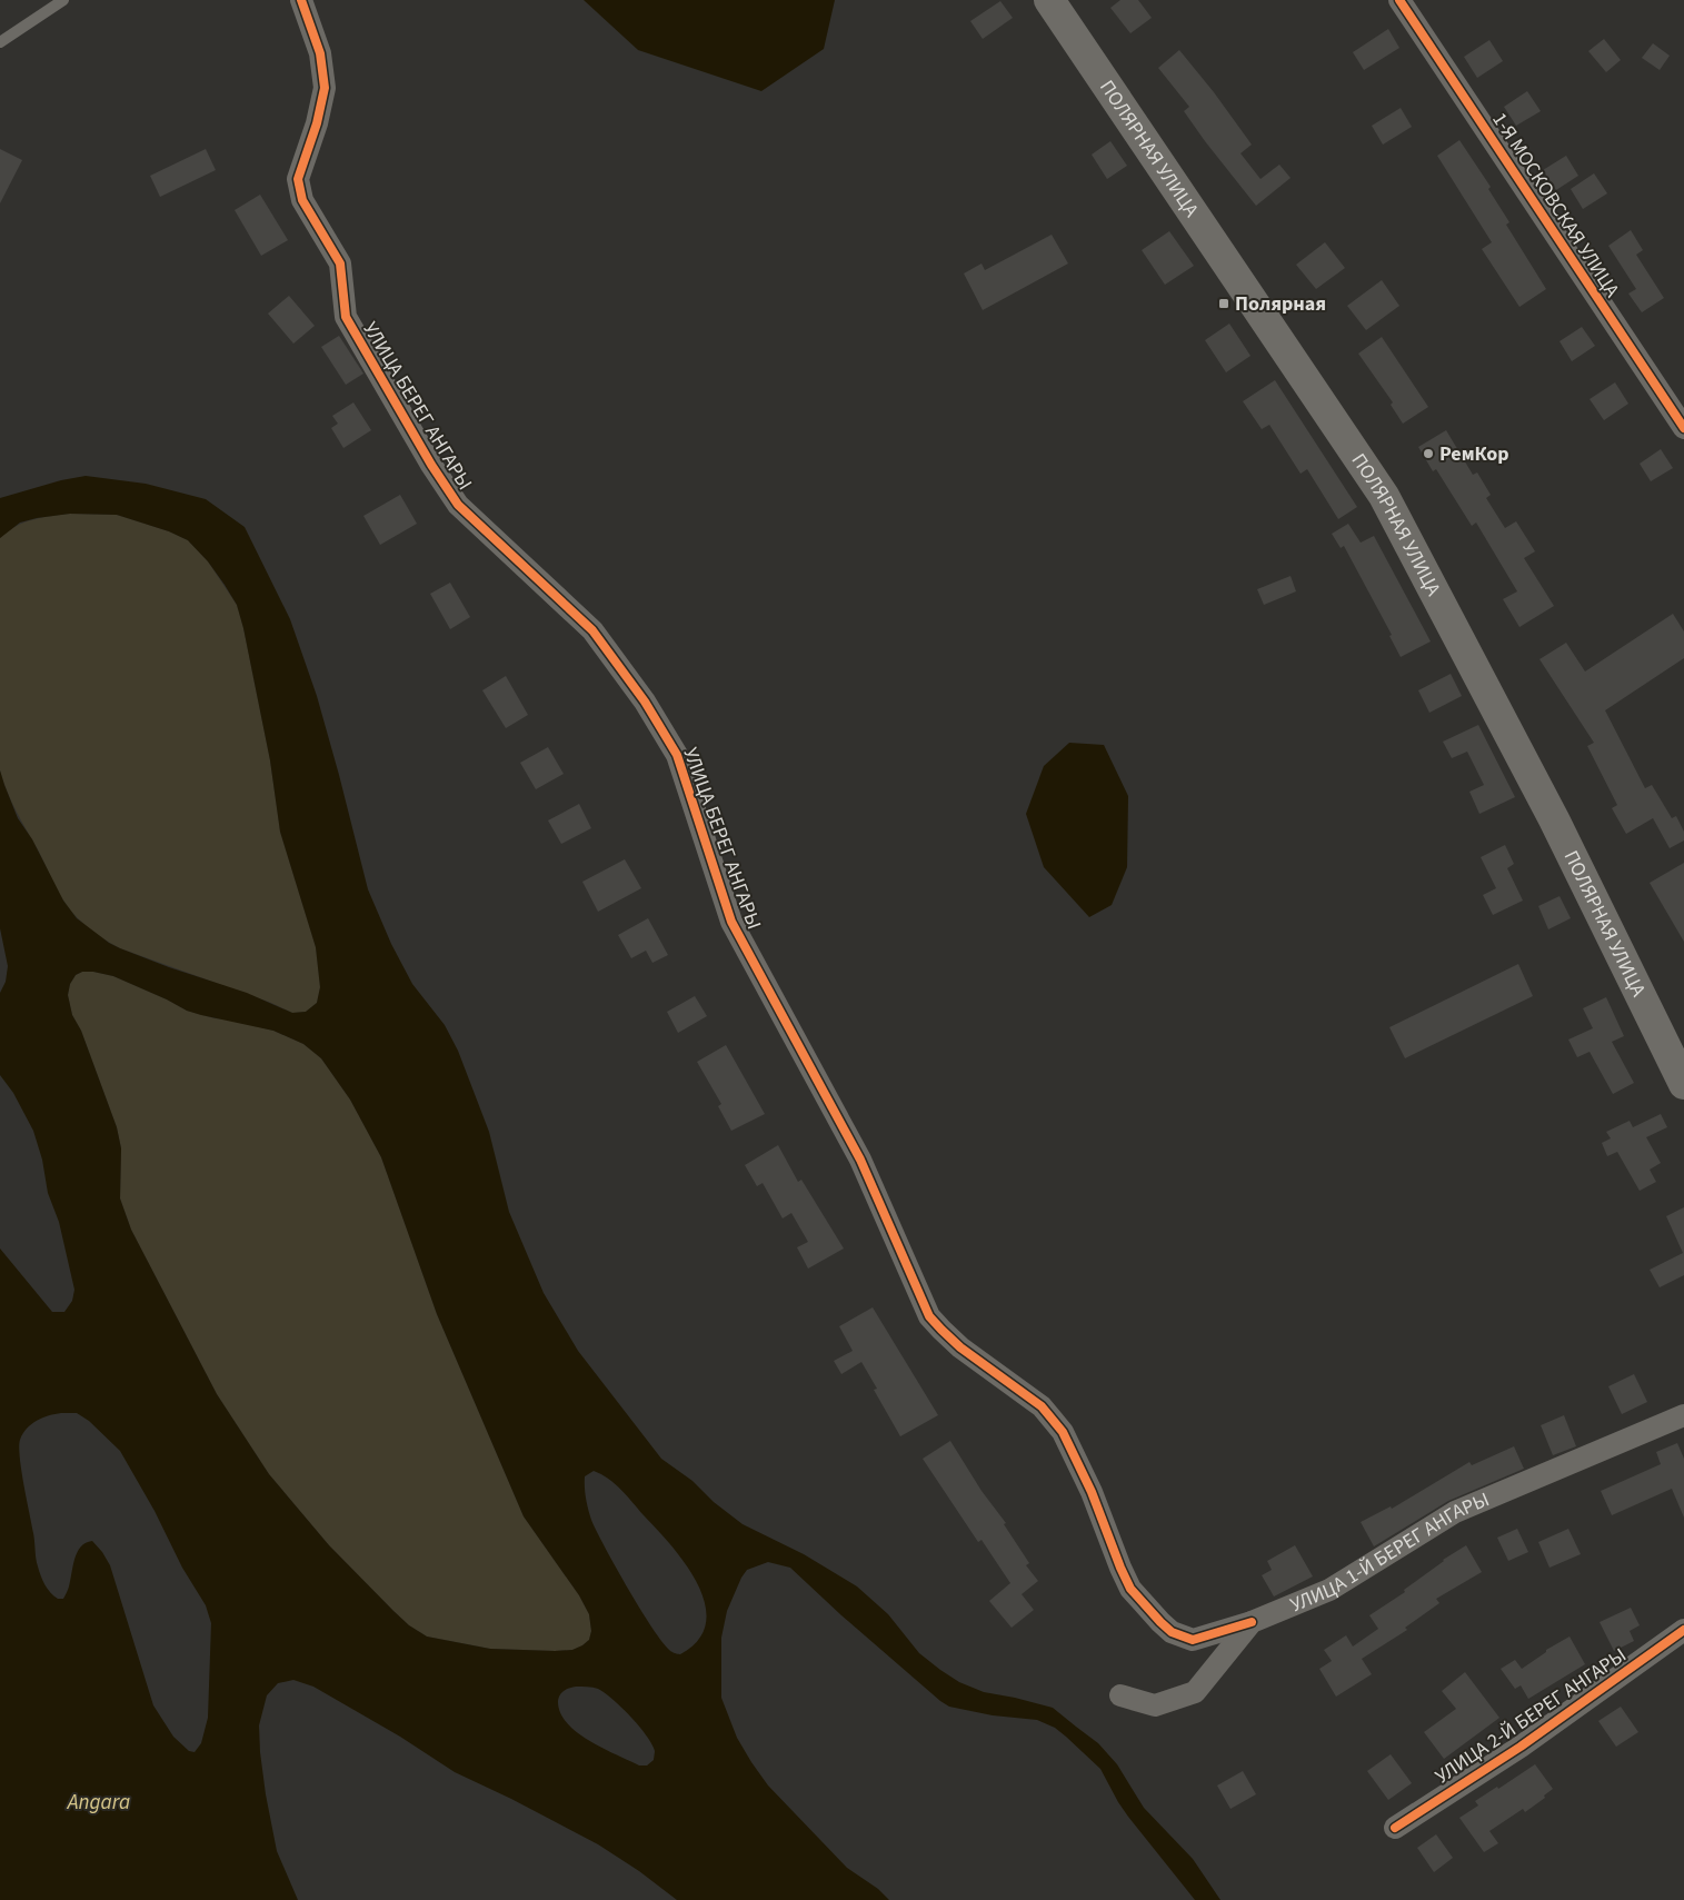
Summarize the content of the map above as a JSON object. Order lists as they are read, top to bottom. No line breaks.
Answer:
{"streets":{"main road":["ПОЛЯРНАЯ УЛИЦА"],"street":["1-Я МОСКОВСКАЯ УЛИЦА","УЛИЦА БЕРЕГ АНГАРЫ","УЛИЦА 1-Й БЕРЕГ АНГАРЫ","УЛИЦА 2-Й БЕРЕГ АНГАРЫ"]},"crossings":[["УЛИЦА БЕРЕГ АНГАРЫ","УЛИЦА 1-Й БЕРЕГ АНГАРЫ"]],"water":["Angara"],"places":{"transit":["Полярная"],"other":["РемКор"]}}
